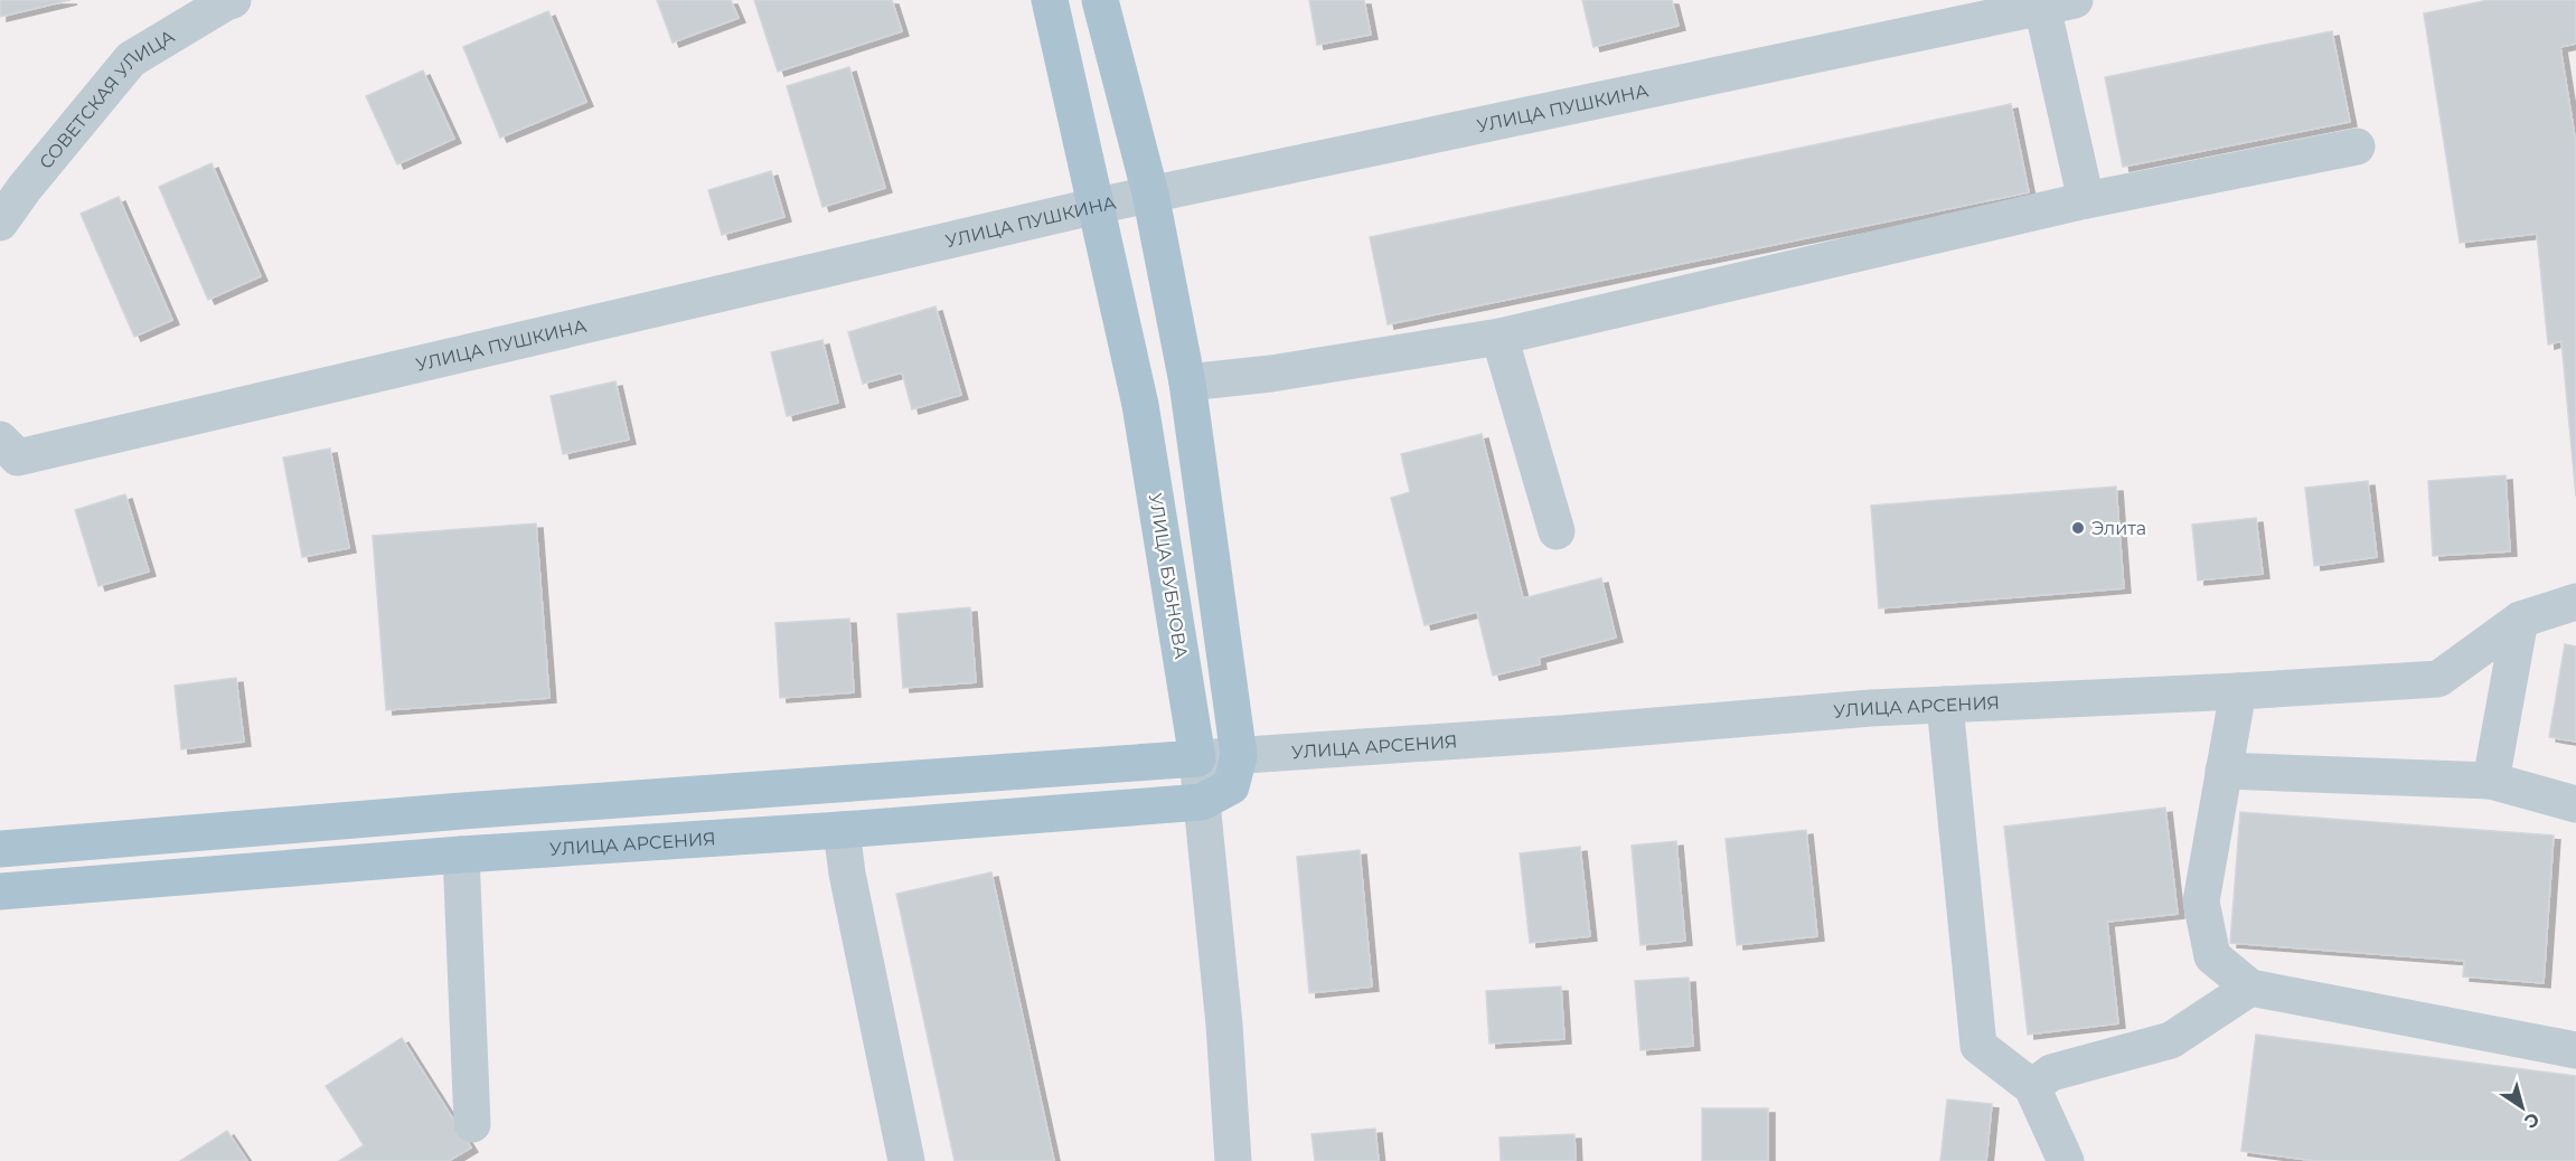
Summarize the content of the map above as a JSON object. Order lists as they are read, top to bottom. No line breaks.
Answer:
{"streets":{"main road":["УЛИЦА БУБНОВА","УЛИЦА АРСЕНИЯ"],"street":["СОВЕТСКАЯ УЛИЦА","УЛИЦА ПУШКИНА"]},"crossings":[["УЛИЦА ПУШКИНА","УЛИЦА БУБНОВА"],["УЛИЦА БУБНОВА","УЛИЦА АРСЕНИЯ"]],"places":["Элита"],"north":"bottom right"}
